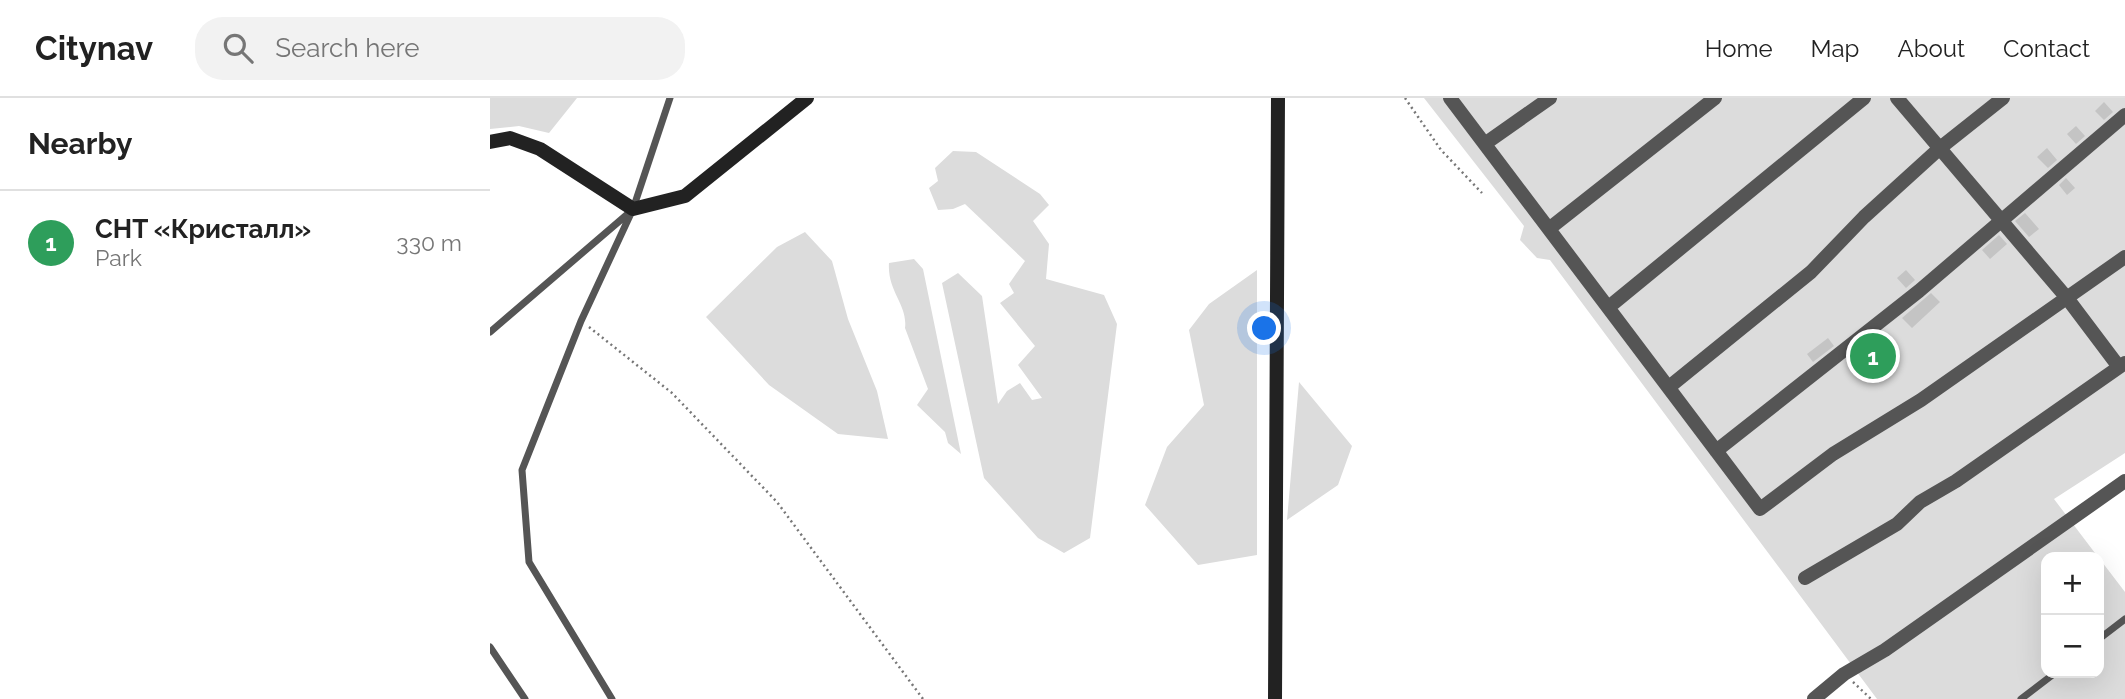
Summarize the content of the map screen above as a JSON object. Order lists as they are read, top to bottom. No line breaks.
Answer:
{"page":{"header":"Citynav","search":"Search here","nav":["Home","Map","About","Contact"],"heading":"Nearby","list":[{"mark":"1","name":"СНТ «Кристалл»","note":"Park","value":"330 m"}],"pins":"1","map_buttons":["+","−"]}}
